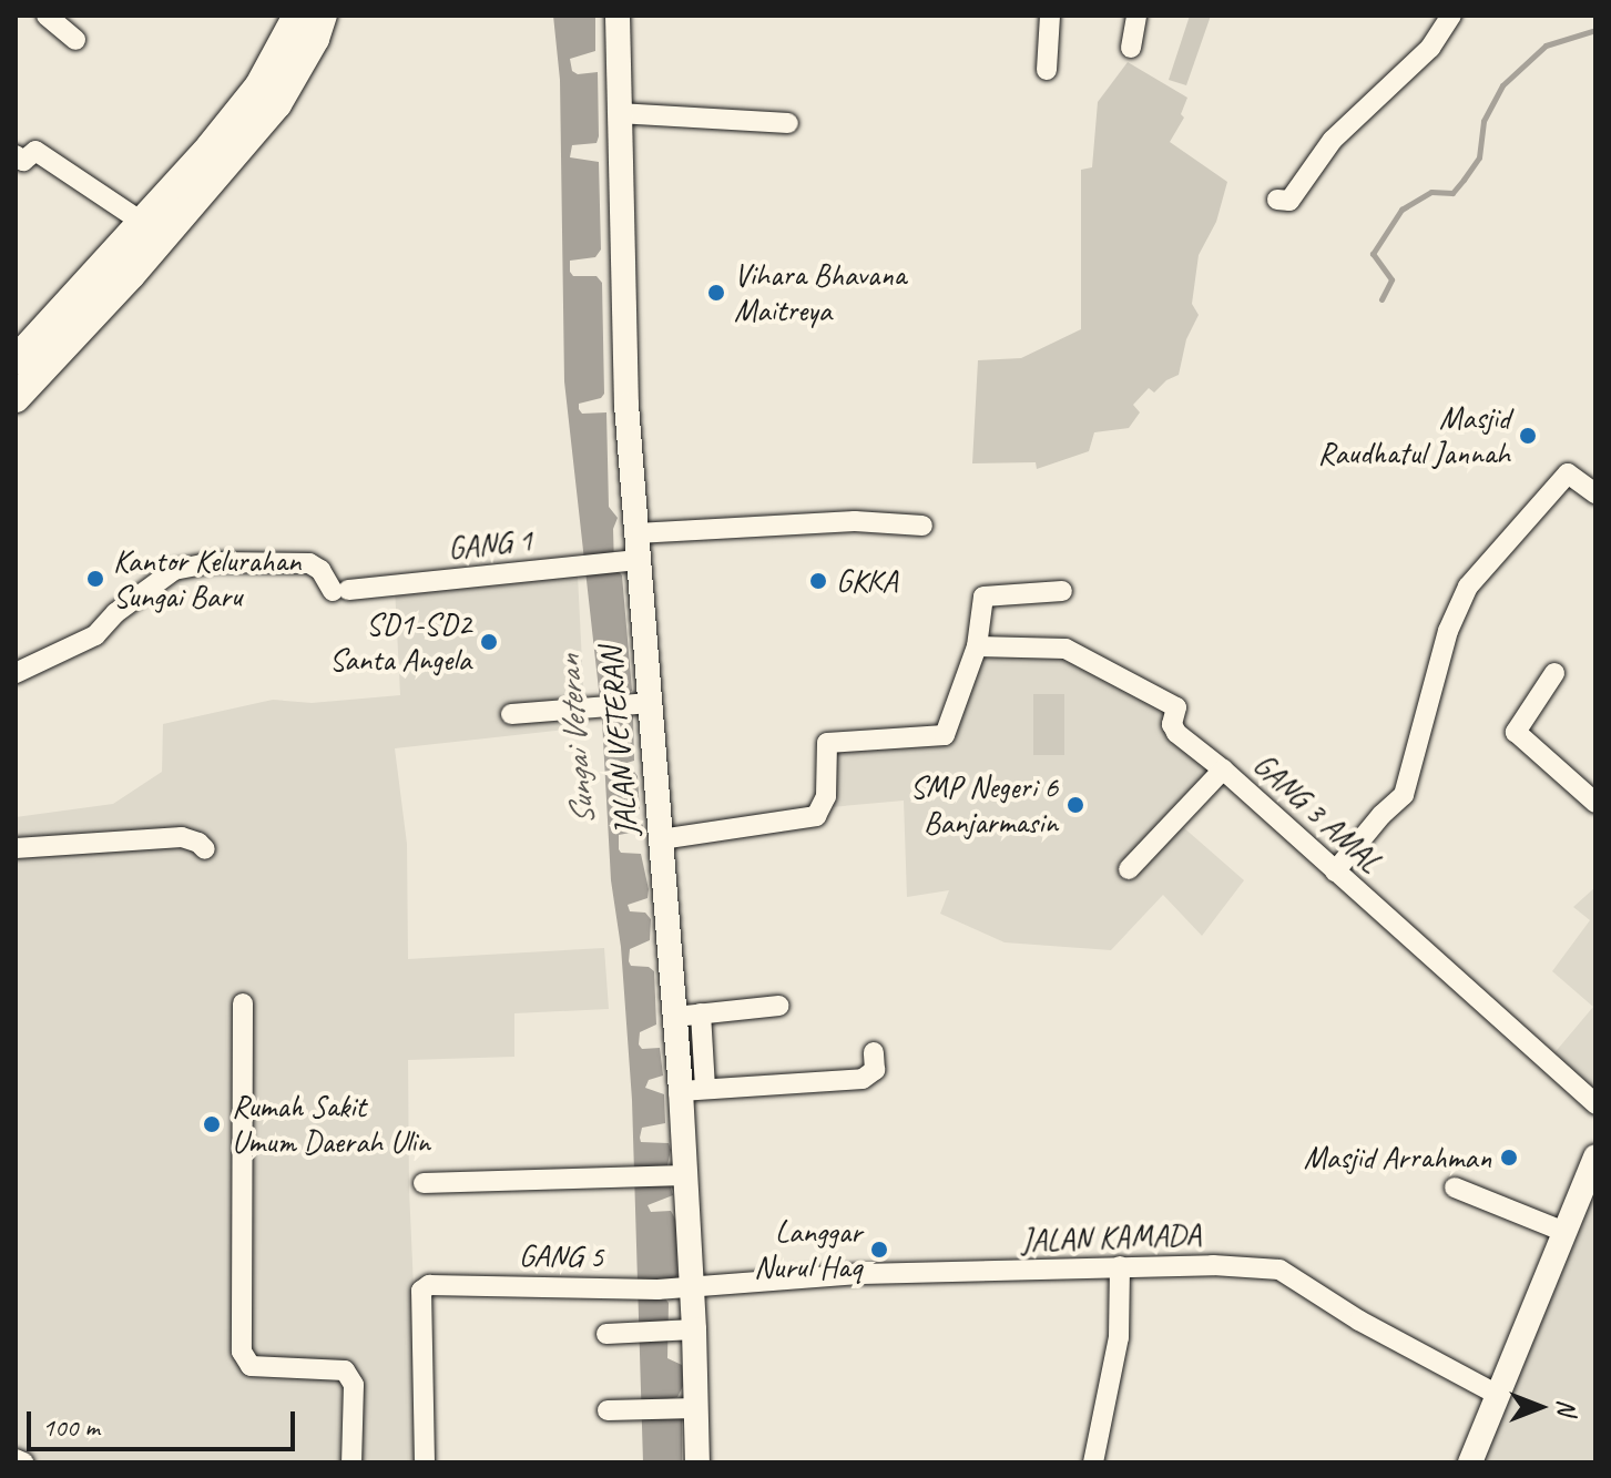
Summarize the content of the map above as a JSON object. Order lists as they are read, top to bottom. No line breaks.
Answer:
{"streets":{"main road":["JALAN VETERAN"],"street":["GANG 1","GANG 3 AMAL","JALAN KAMADA","GANG 5"]},"crossings":[["GANG 1","JALAN VETERAN"],["JALAN VETERAN","JALAN KAMADA"],["JALAN VETERAN","GANG 5"],["JALAN KAMADA","GANG 5"]],"water":["Sungai Veteran"],"places":["Vihara Bhavana Maitreya","Masjid Raudhatul Jannah","Kantor Kelurahan Sungai Baru","GKKA","SD1-SD2 Santa Angela","SMP Negeri 6 Banjarmasin","Rumah Sakit Umum Daerah Ulin","Masjid Arrahman","Langgar Nurul Haq"],"scale_bar":"100 m","north":"right"}
